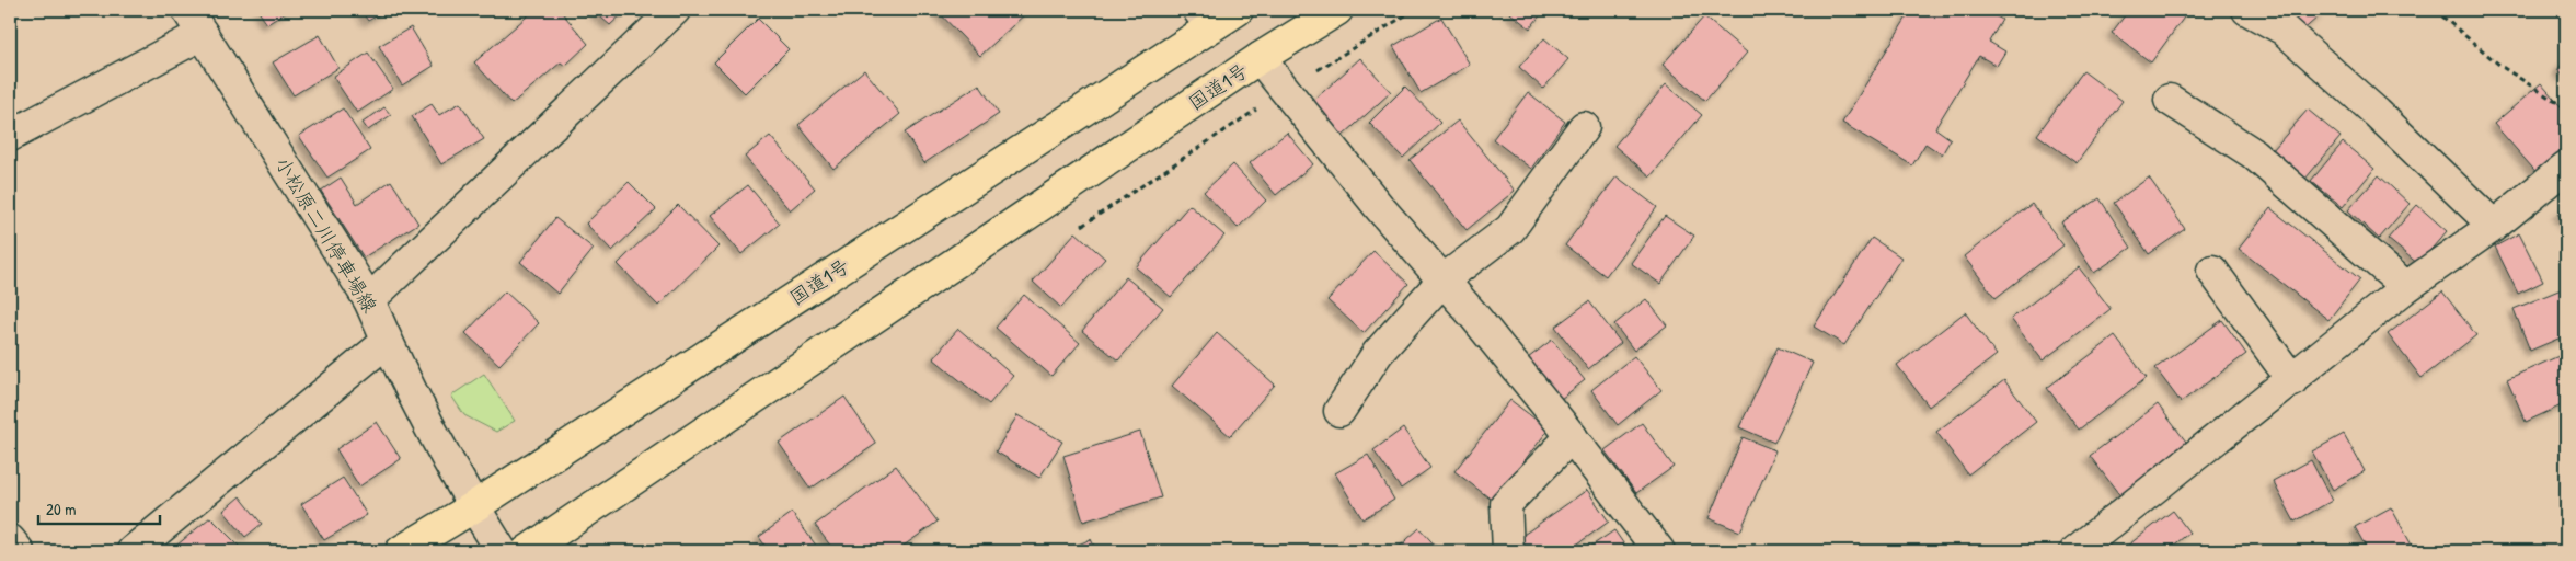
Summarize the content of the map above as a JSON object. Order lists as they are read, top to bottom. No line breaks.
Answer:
{"streets":{"highway":["国道1号"],"street":["小松原二川停車場線"]},"crossings":[["国道1号","小松原二川停車場線"]],"scale_bar":"20 m"}
